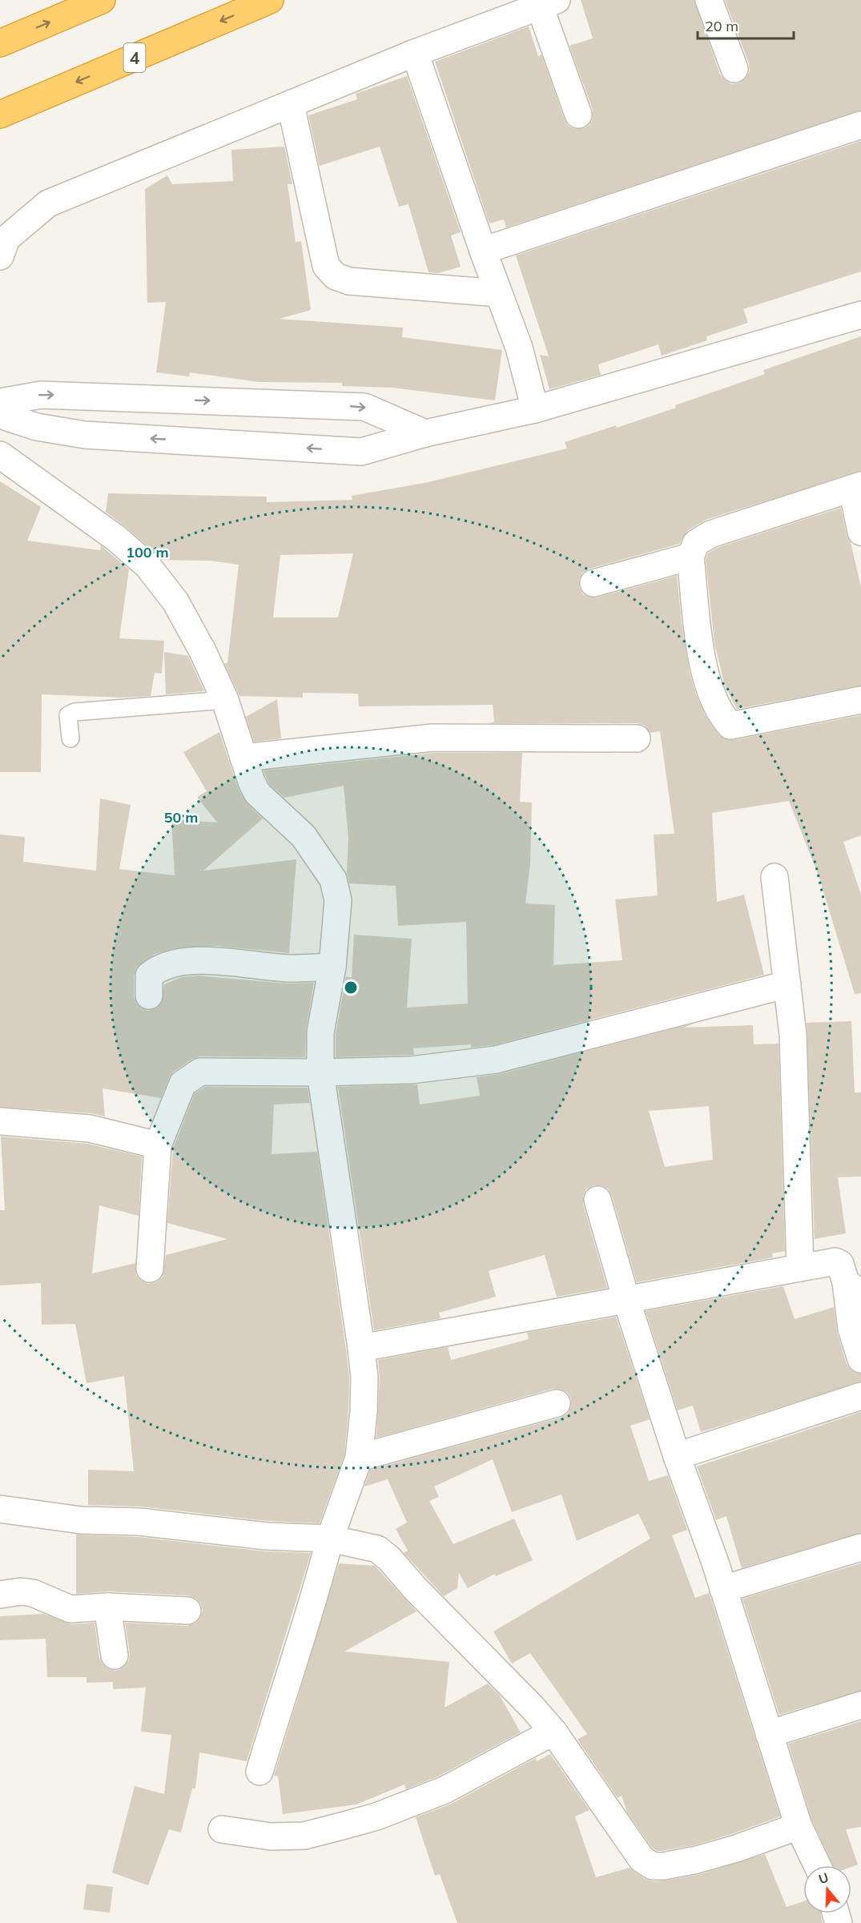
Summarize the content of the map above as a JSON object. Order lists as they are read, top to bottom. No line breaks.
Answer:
{"streets":{"highway":["4"]},"scale_bar":"20 m","north":"top","rings":["100 m","50 m"]}
